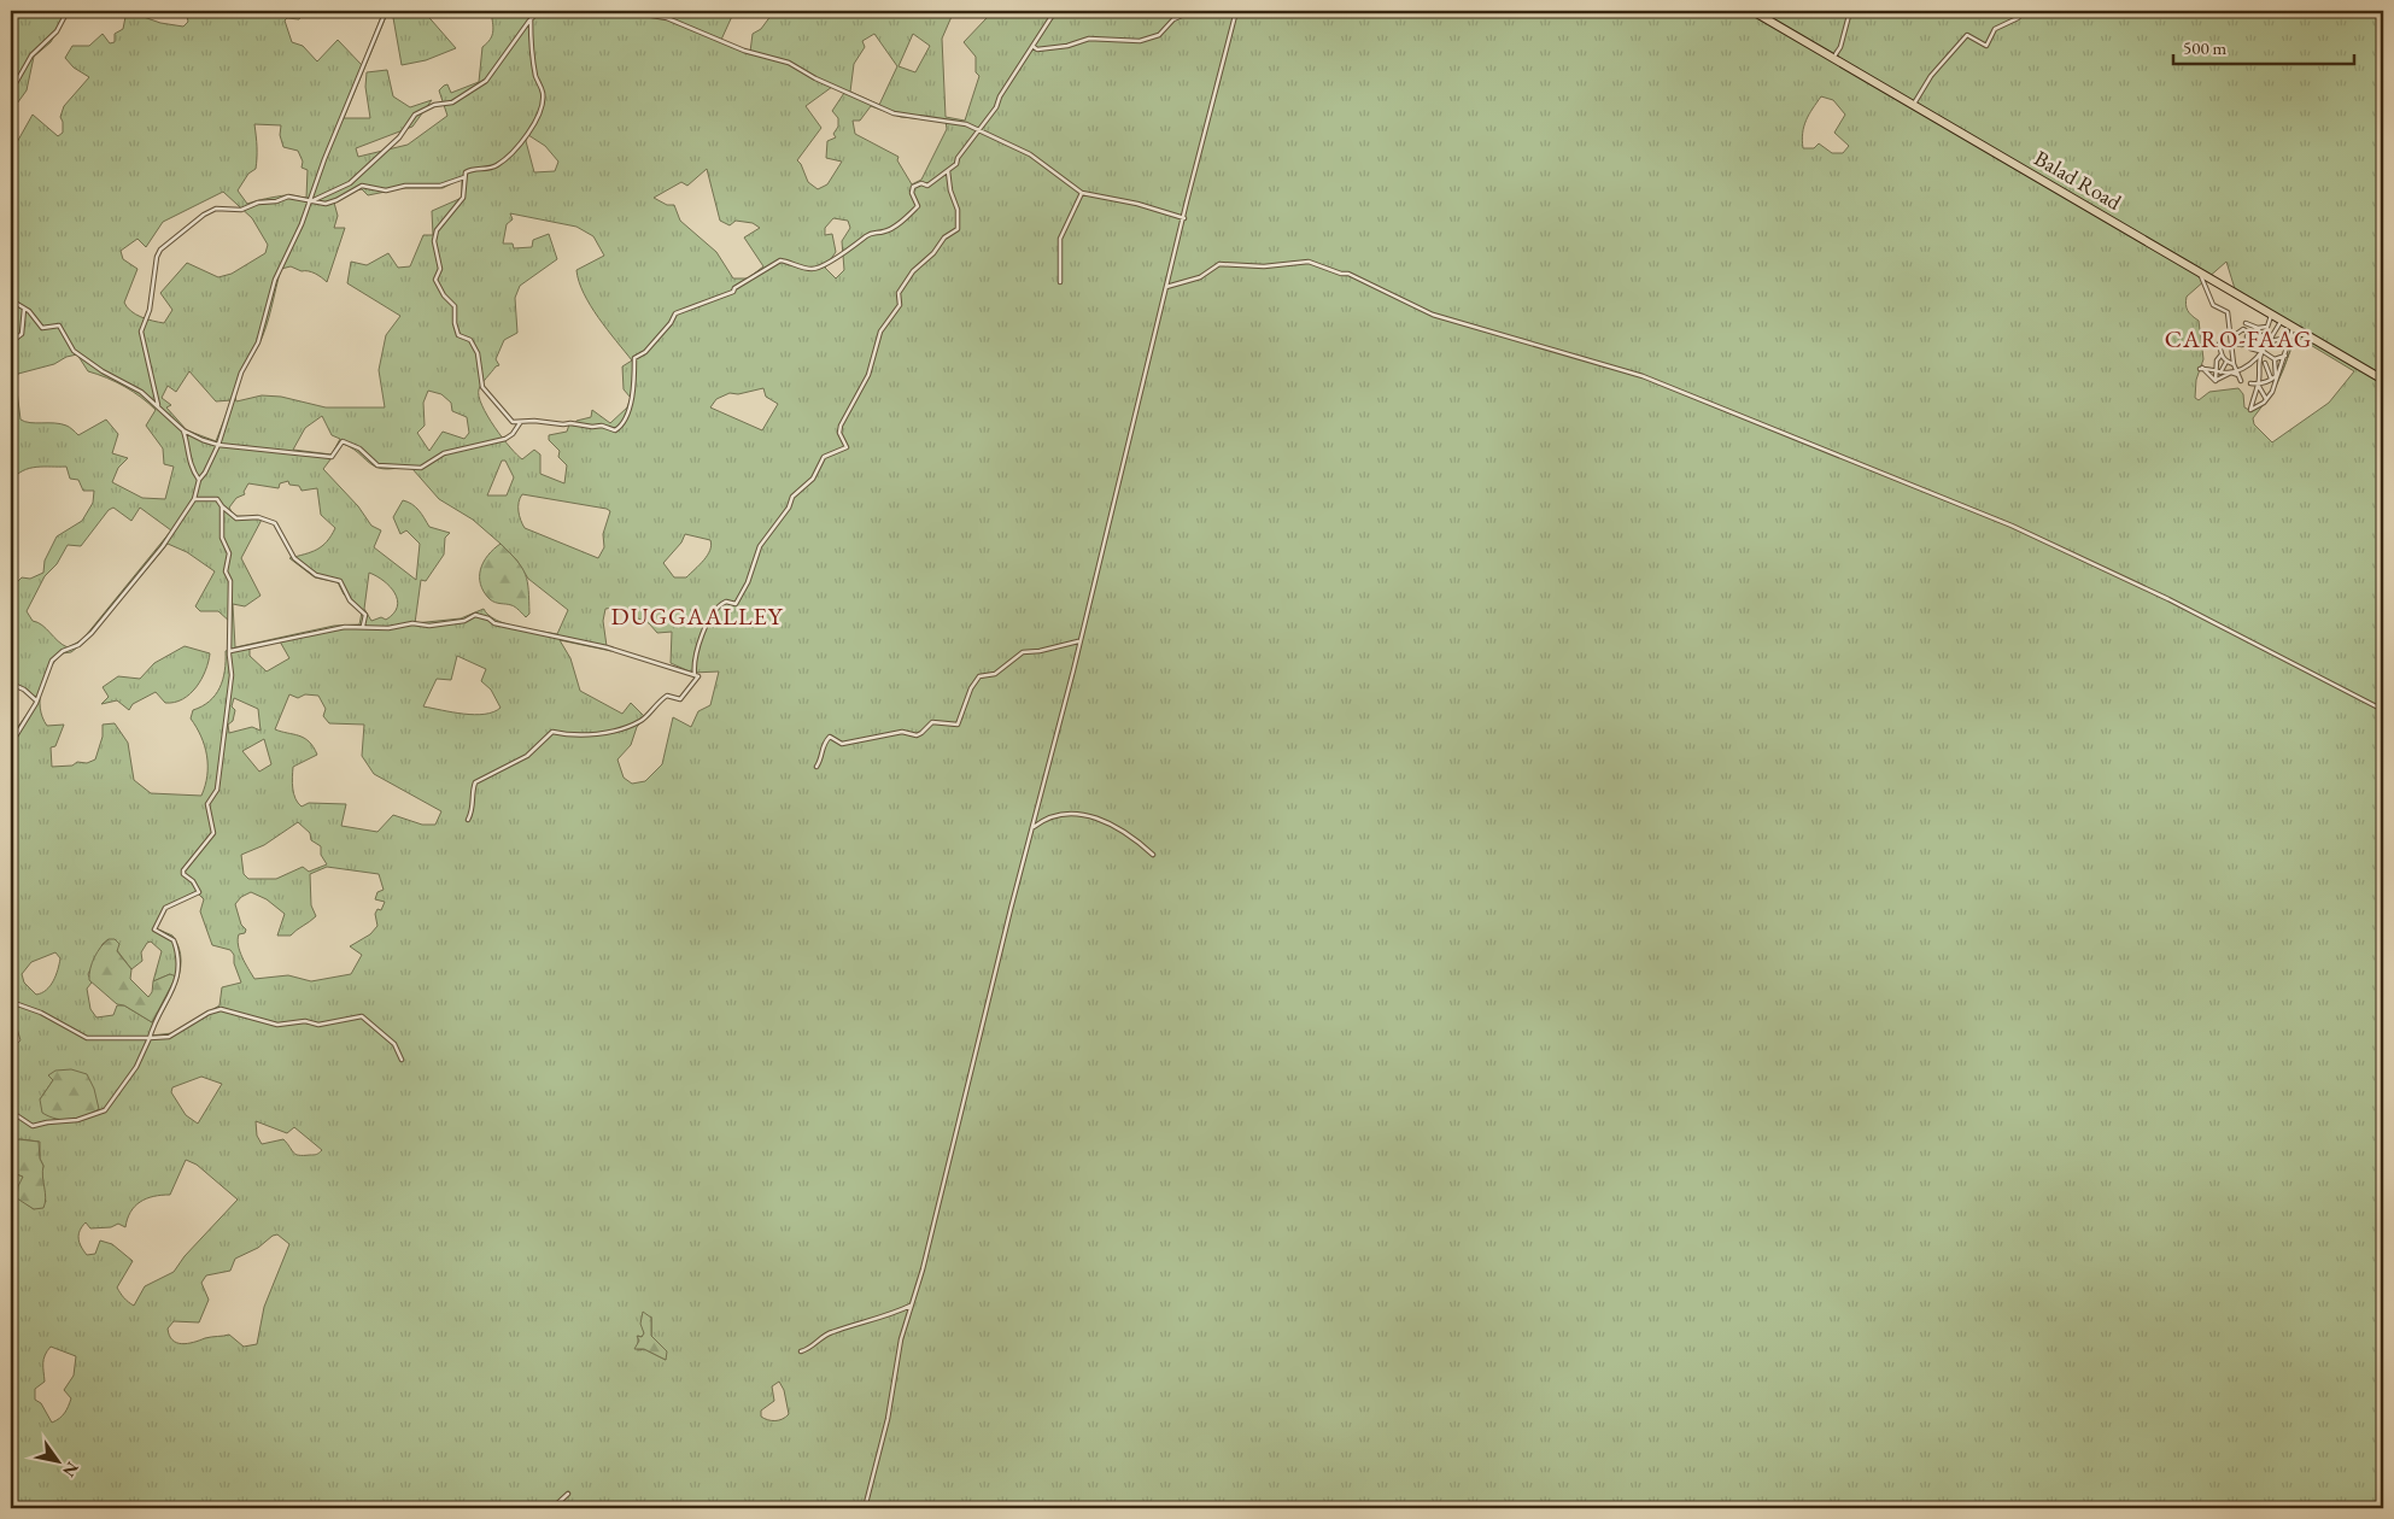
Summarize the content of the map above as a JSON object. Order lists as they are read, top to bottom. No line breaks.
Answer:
{"streets":{"highway":["Balad Road"]},"districts":["CARO-FAAG","DUGGAALLEY"],"scale_bar":"500 m","north":"bottom right"}
